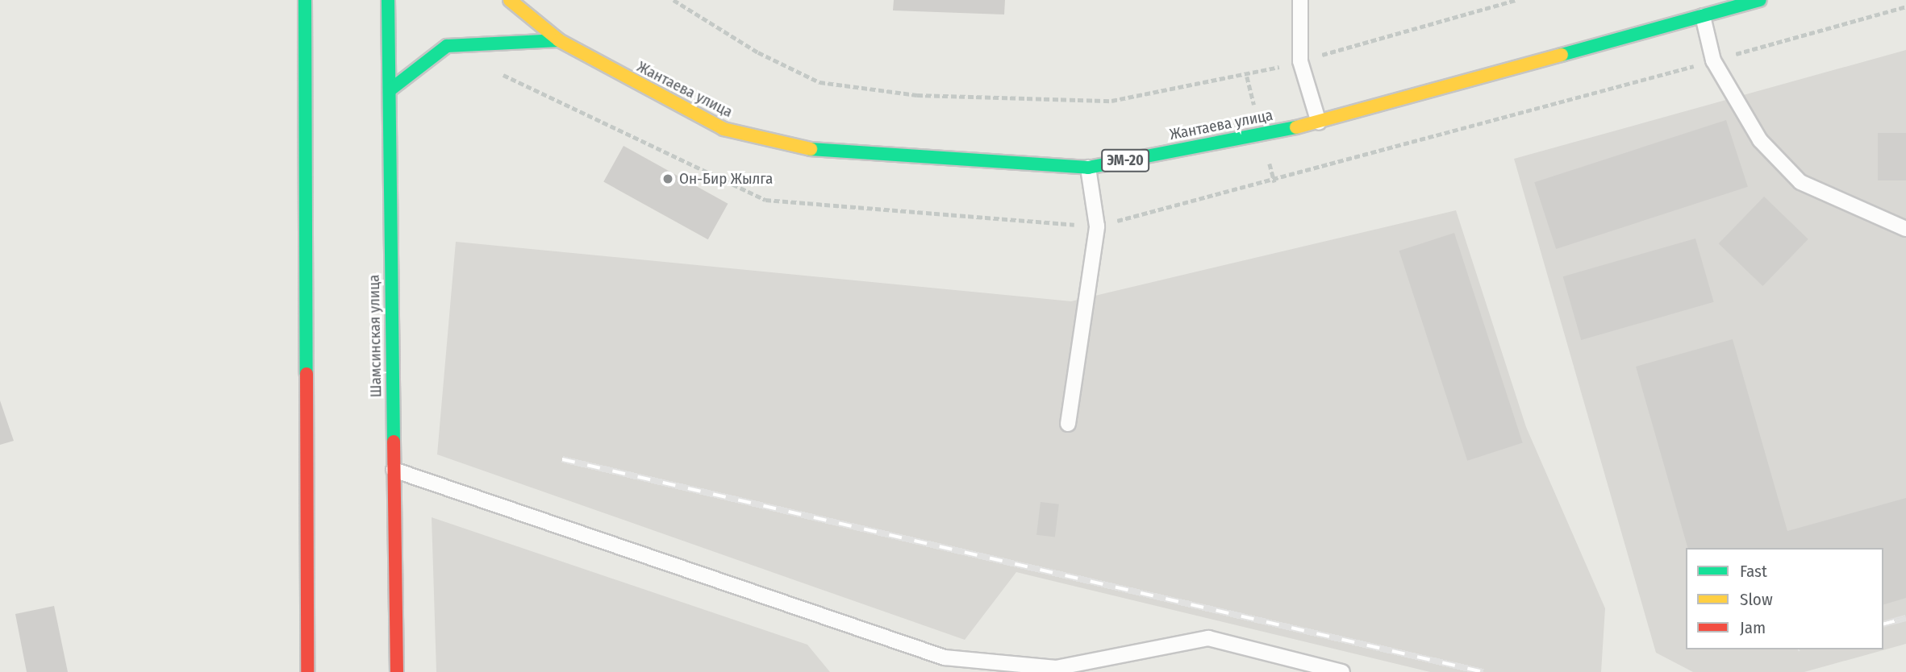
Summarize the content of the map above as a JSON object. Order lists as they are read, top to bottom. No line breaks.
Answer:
{"streets":{"street":["Жантаева улица","ЭМ-20","Шамсинская улица"]},"places":["Он-Бир Жылга"],"legend":["Fast","Slow","Jam"]}
